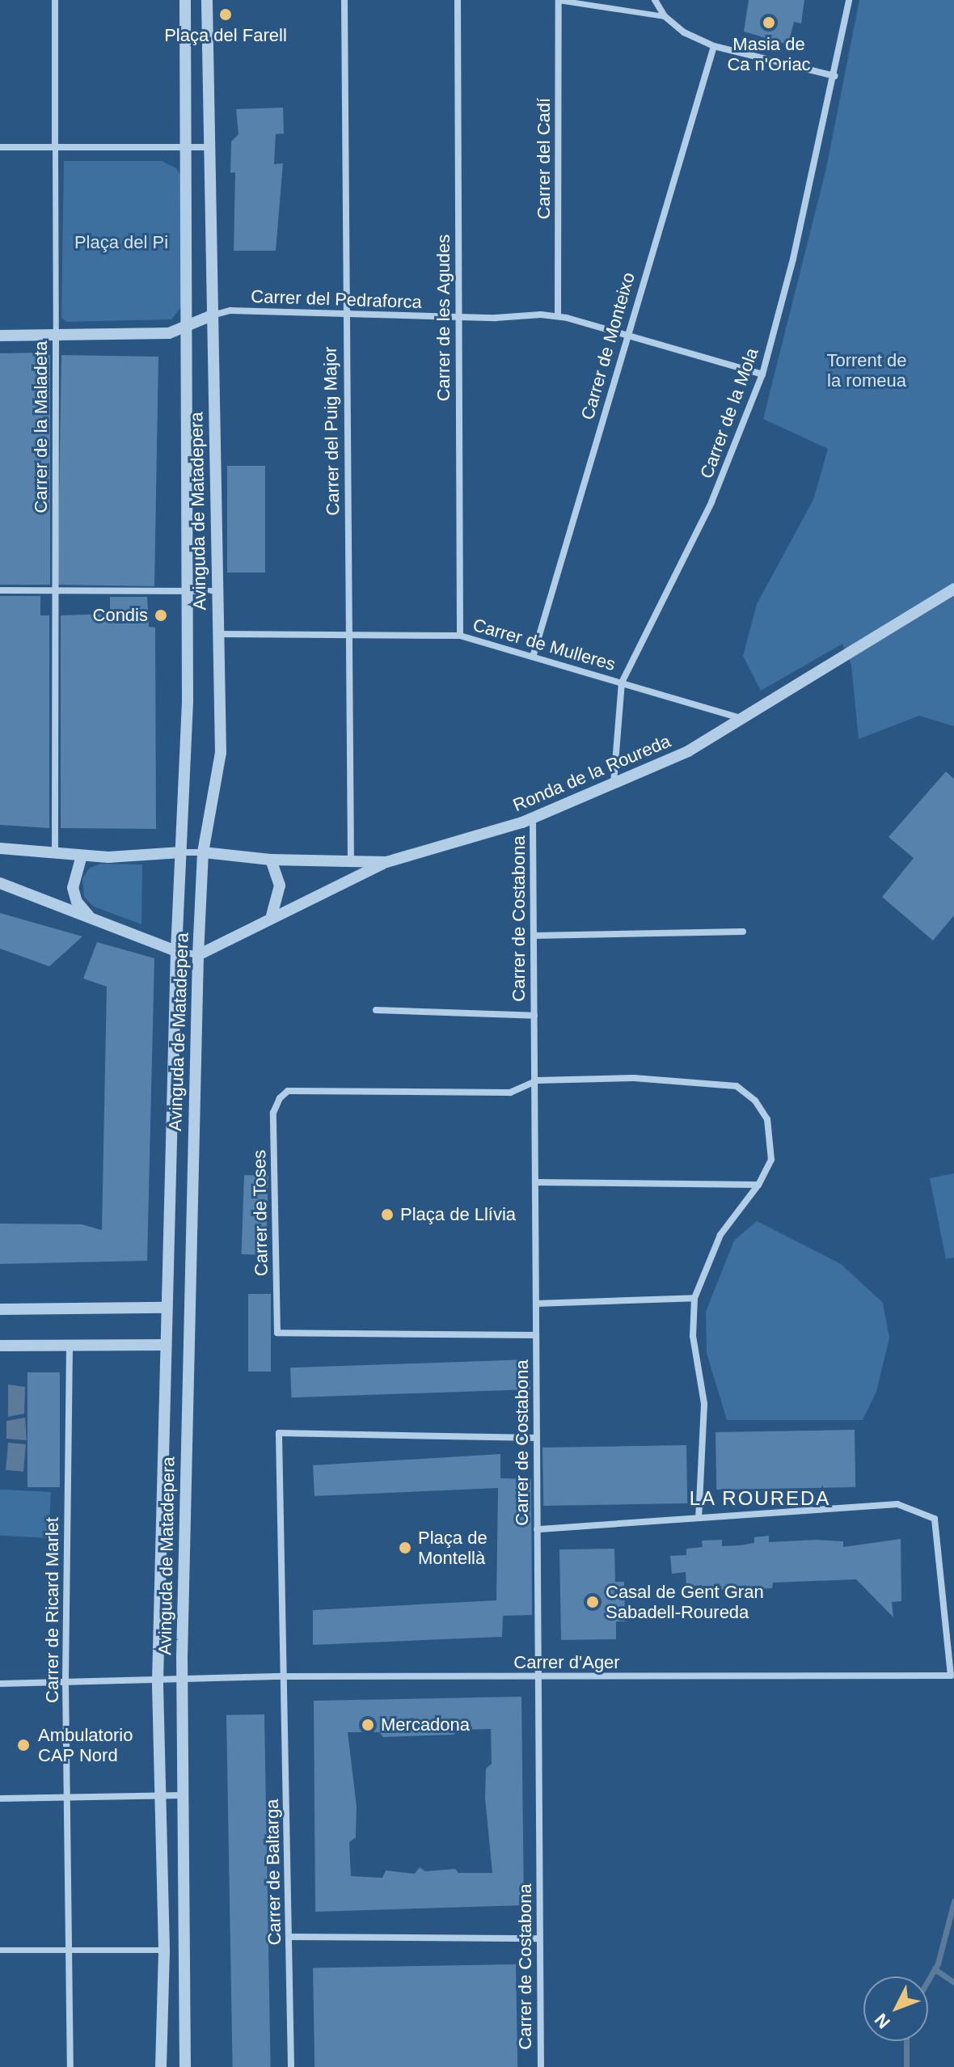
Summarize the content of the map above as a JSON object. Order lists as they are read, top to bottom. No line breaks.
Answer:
{"streets":{"street":["Carrer del Cadí","Carrer del Pedraforca","Carrer de les Agudes","Carrer de Monteixo","Carrer de la Mola","Carrer de la Maladeta","Carrer del Puig Major","Avinguda de Matadepera","Carrer de Mulleres","Ronda de la Roureda","Carrer de Costabona","Carrer de Toses","Carrer de Ricard Marlet","Carrer d'Ager","Carrer de Baltarga"]},"crossings":[["Carrer del Cadí","Carrer del Pedraforca"],["Carrer del Pedraforca","Carrer de les Agudes"],["Carrer del Pedraforca","Carrer de Monteixo"],["Carrer del Pedraforca","Carrer de la Mola"],["Carrer del Pedraforca","Carrer del Puig Major"],["Carrer del Pedraforca","Avinguda de Matadepera"],["Carrer de les Agudes","Carrer de Mulleres"],["Carrer de Monteixo","Carrer de Mulleres"],["Carrer de la Mola","Carrer de Mulleres"],["Carrer de la Mola","Ronda de la Roureda"],["Carrer del Puig Major","Carrer de Mulleres"],["Carrer del Puig Major","Ronda de la Roureda"],["Avinguda de Matadepera","Carrer de Mulleres"],["Avinguda de Matadepera","Ronda de la Roureda"],["Avinguda de Matadepera","Carrer d'Ager"],["Carrer de Mulleres","Ronda de la Roureda"],["Ronda de la Roureda","Carrer de Costabona"],["Carrer de Costabona","Carrer de Toses"],["Carrer de Costabona","Carrer d'Ager"],["Carrer de Costabona","Carrer de Baltarga"],["Carrer de Ricard Marlet","Carrer d'Ager"],["Carrer d'Ager","Carrer de Baltarga"]],"districts":["LA ROUREDA"],"parks":["Plaça del Pi","Torrent de la romeua"],"places":["Plaça del Farell","Masia de Ca n'Oriac","Condis","Plaça de Llívia","Plaça de Montellà","Casal de Gent Gran Sabadell-Roureda","Mercadona","Ambulatorio CAP Nord"],"north":"bottom left"}
